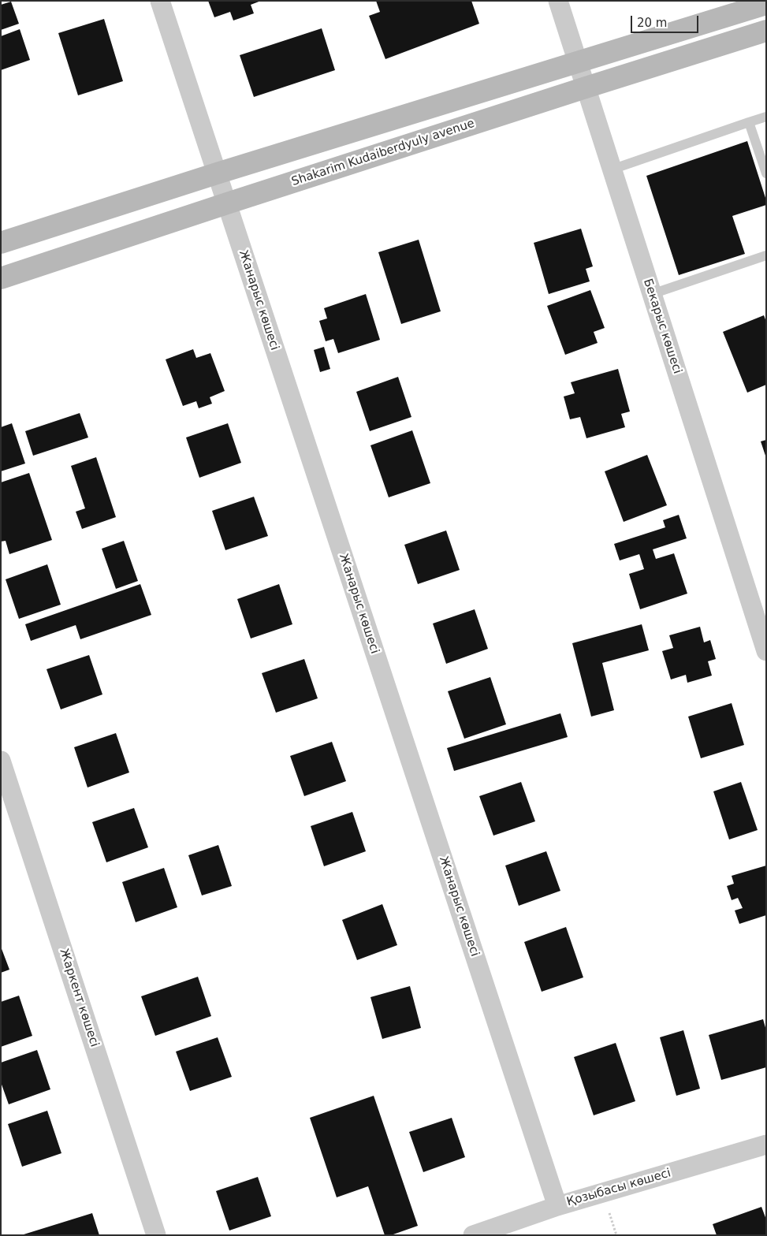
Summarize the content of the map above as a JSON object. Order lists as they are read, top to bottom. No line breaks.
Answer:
{"streets":{"main road":["Shakarim Kudaiberdyuly avenue"],"street":["Жанарыс көшесі","Бекарыс көшесі","Жаркент көшесі","Қозыбасы көшесі"]},"crossings":[["Shakarim Kudaiberdyuly avenue","Жанарыс көшесі"],["Shakarim Kudaiberdyuly avenue","Бекарыс көшесі"],["Жанарыс көшесі","Қозыбасы көшесі"]],"scale_bar":"20 m"}
